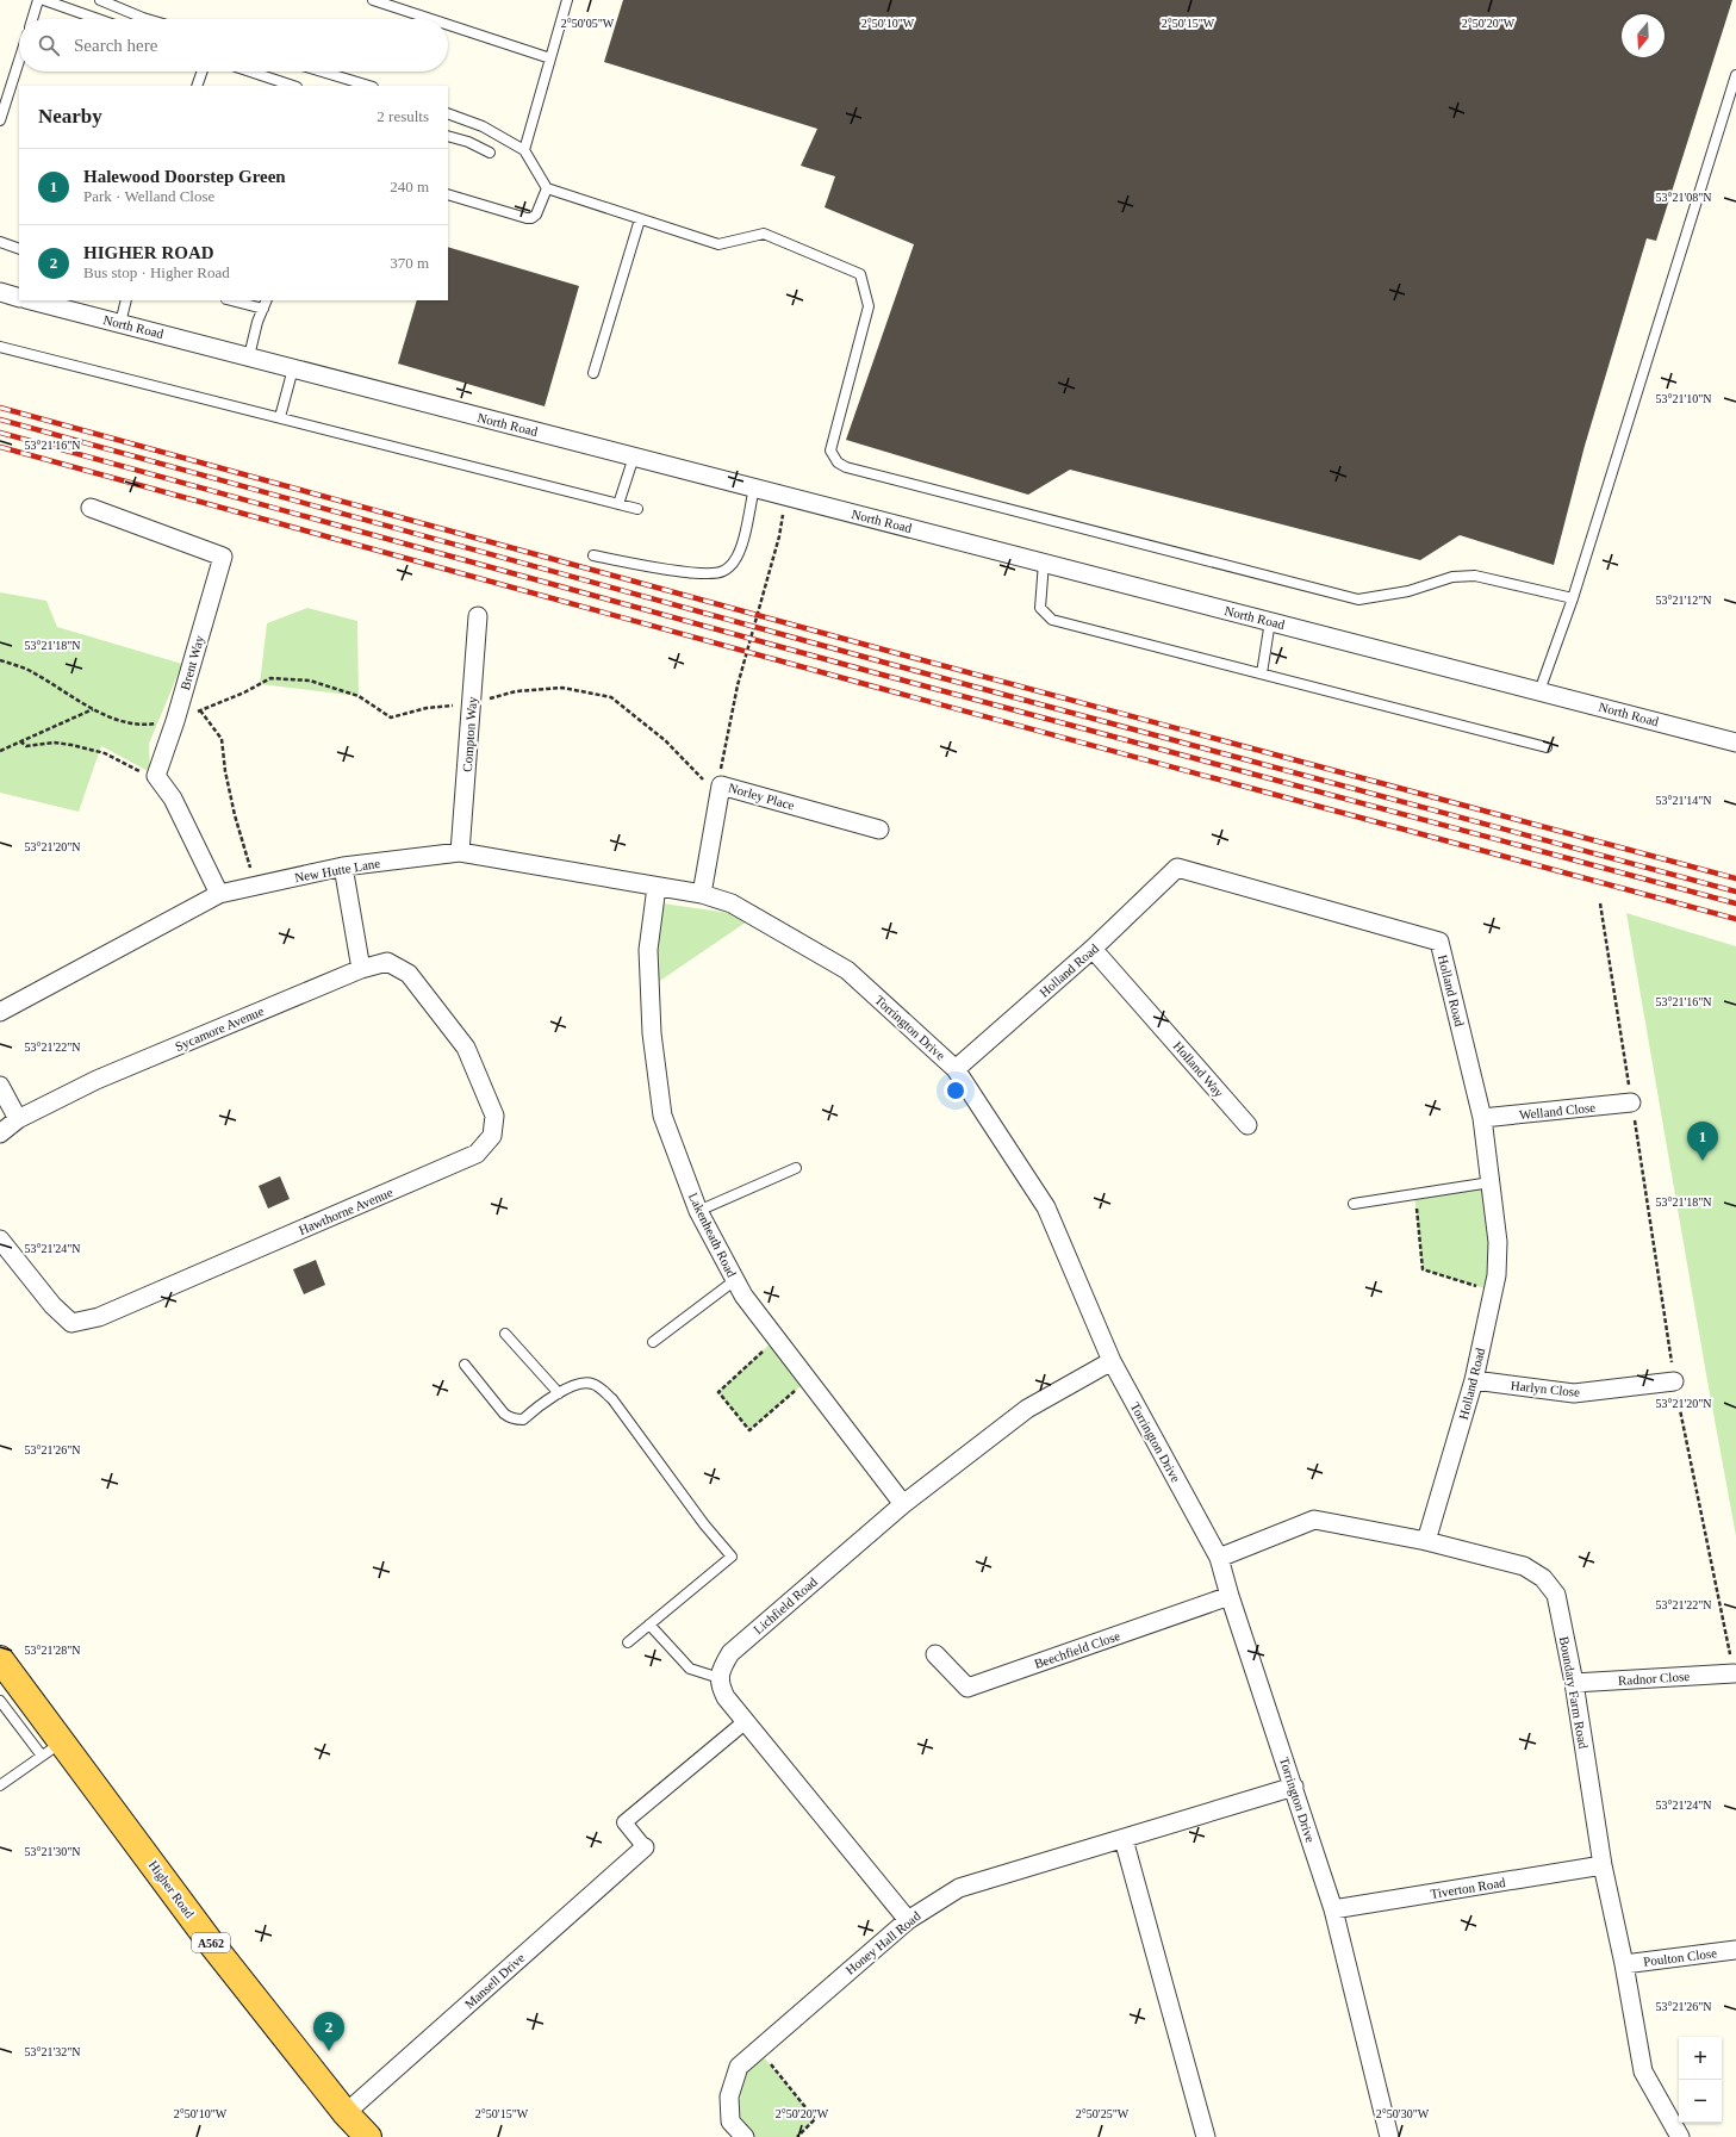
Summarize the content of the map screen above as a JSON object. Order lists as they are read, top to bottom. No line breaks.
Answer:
{"streets":{"highway":["Higher Road","A562"],"street":["North Road","Brent Way","Compton Way","Norley Place","New Hutte Lane","Holland Road","Torrington Drive","Sycamore Avenue","Holland Way","Welland Close","Hawthorne Avenue","Lakenheath Road","Harlyn Close","Lichfield Road","Beechfield Close","Radnor Close","Boundary Farm Road","Tiverton Road","Honey Hall Road","Poulton Close","Mansell Drive"]},"crossings":[["Compton Way","New Hutte Lane"],["Norley Place","New Hutte Lane"],["Norley Place","Torrington Drive"],["New Hutte Lane","Torrington Drive"],["New Hutte Lane","Lakenheath Road"],["Holland Road","Torrington Drive"],["Holland Road","Holland Way"],["Holland Road","Welland Close"],["Holland Road","Harlyn Close"],["Holland Road","Boundary Farm Road"],["Torrington Drive","Lichfield Road"],["Torrington Drive","Beechfield Close"],["Torrington Drive","Boundary Farm Road"],["Torrington Drive","Tiverton Road"],["Torrington Drive","Honey Hall Road"],["Sycamore Avenue","Hawthorne Avenue"],["Lakenheath Road","Lichfield Road"],["Radnor Close","Boundary Farm Road"],["Boundary Farm Road","Tiverton Road"],["Boundary Farm Road","Poulton Close"],["Higher Road","Mansell Drive"]],"north":"bottom","page":{"search":"Search here","heading":["Nearby","2 results"],"list":[{"mark":"1","name":"Halewood Doorstep Green","note":"Park · Welland Close","value":"240 m"},{"mark":"2","name":"HIGHER ROAD","note":"Bus stop · Higher Road","value":"370 m"}],"pins":["1","2"],"map_buttons":["+","−"]},"coordinates":["2°50'05\"W","2°50'10\"W","2°50'15\"W","2°50'20\"W","53°21'08\"N","53°21'10\"N","53°21'16\"N","53°21'12\"N","53°21'18\"N","53°21'14\"N","53°21'20\"N","53°21'22\"N","53°21'24\"N","53°21'26\"N","53°21'28\"N","53°21'30\"N","53°21'32\"N","2°50'25\"W","2°50'30\"W"]}
